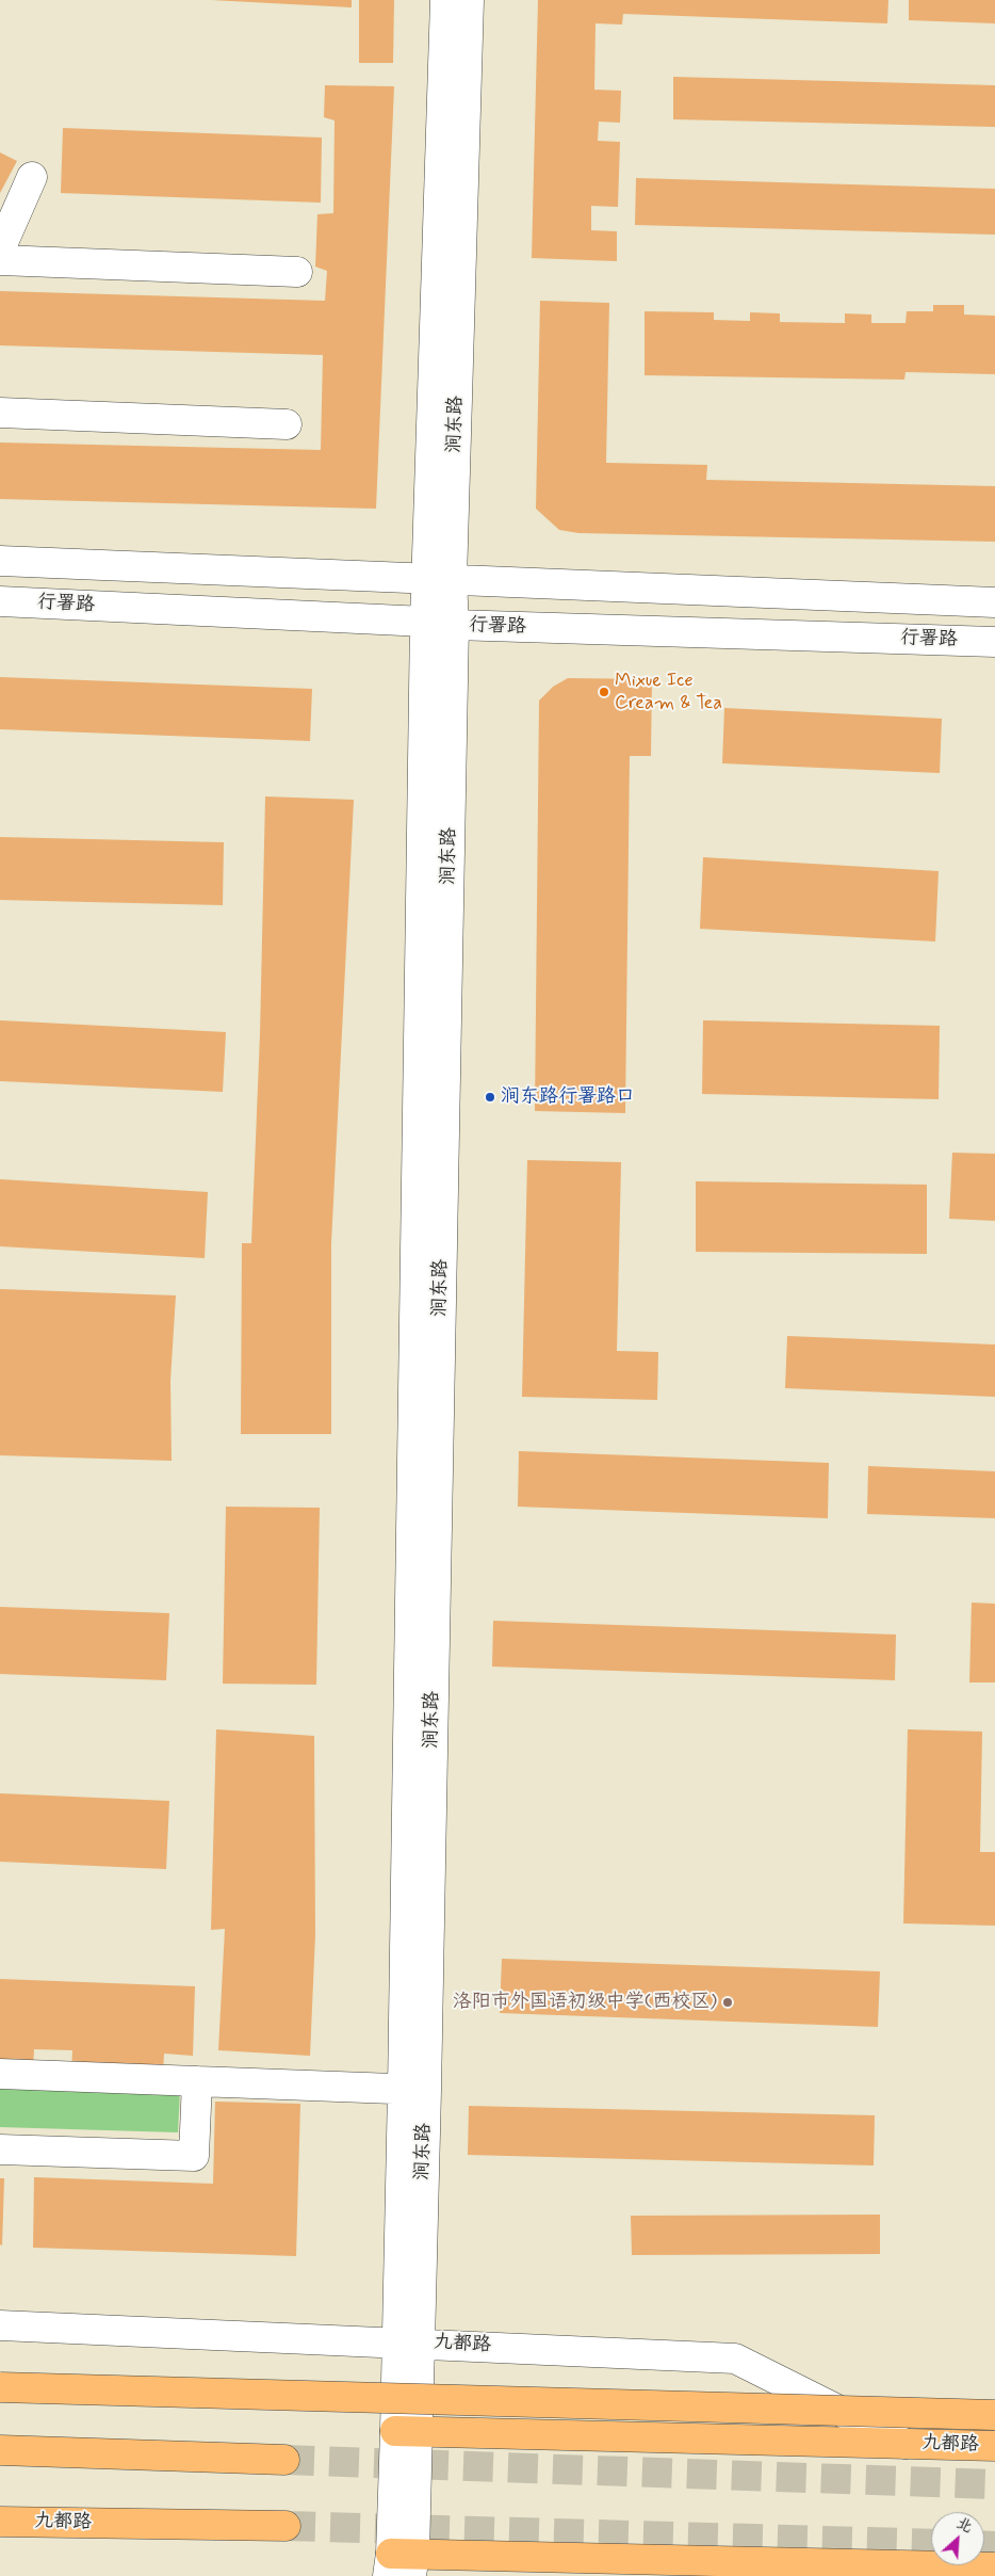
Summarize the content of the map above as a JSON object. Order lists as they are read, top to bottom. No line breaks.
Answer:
{"streets":{"main road":["九都路"],"street":["涧东路","行署路"]},"crossings":[["涧东路","行署路"],["涧东路","九都路"]],"places":["Mixue Ice Cream & Tea","涧东路行署路口","洛阳市外国语初级中学(西校区)"],"north":"top right"}
